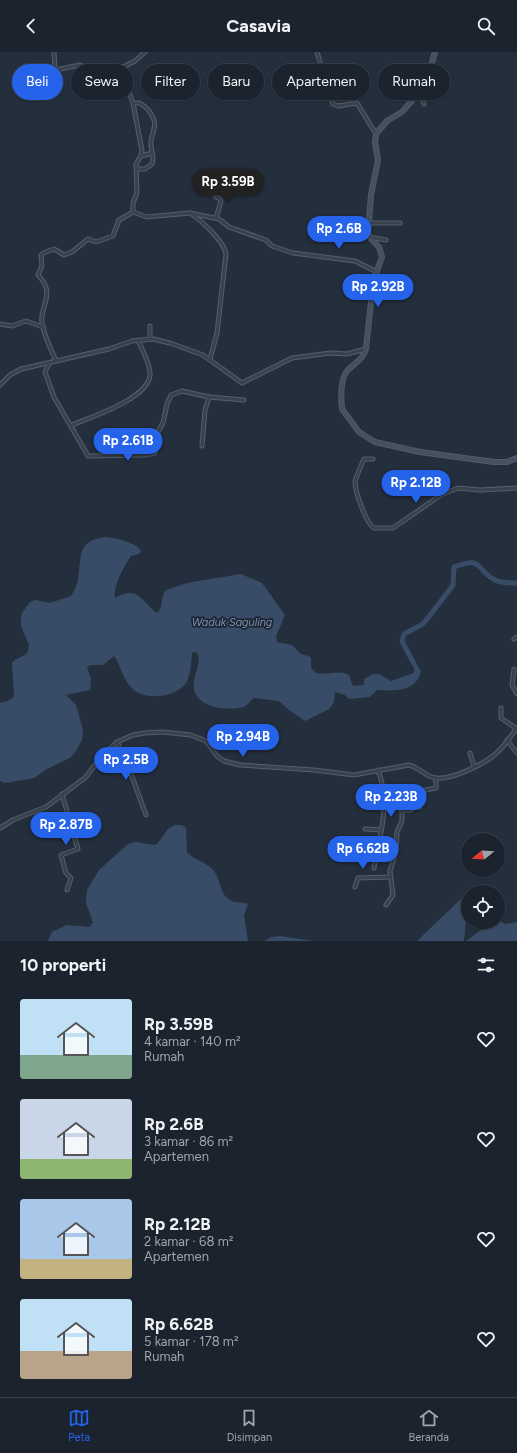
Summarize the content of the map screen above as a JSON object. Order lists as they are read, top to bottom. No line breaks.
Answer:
{"water":["Waduk Saguling"],"north":"left","page":{"header":"Casavia","chip":["Beli","Sewa","Filter","Baru","Apartemen","Rumah"],"price":["Rp 3.59B","Rp 2.6B","Rp 2.92B","Rp 2.61B","Rp 2.12B","Rp 2.94B","Rp 2.5B","Rp 2.23B","Rp 2.87B","Rp 6.62B"],"heading":"10 properti","list":[{"name":"Rp 3.59B","note":"4 kamar · 140 m² · Rumah"},{"name":"Rp 2.6B","note":"3 kamar · 86 m² · Apartemen"},{"name":"Rp 2.12B","note":"2 kamar · 68 m² · Apartemen"},{"name":"Rp 6.62B","note":"5 kamar · 178 m² · Rumah"}],"tabs":["Peta","Disimpan","Beranda"]}}
